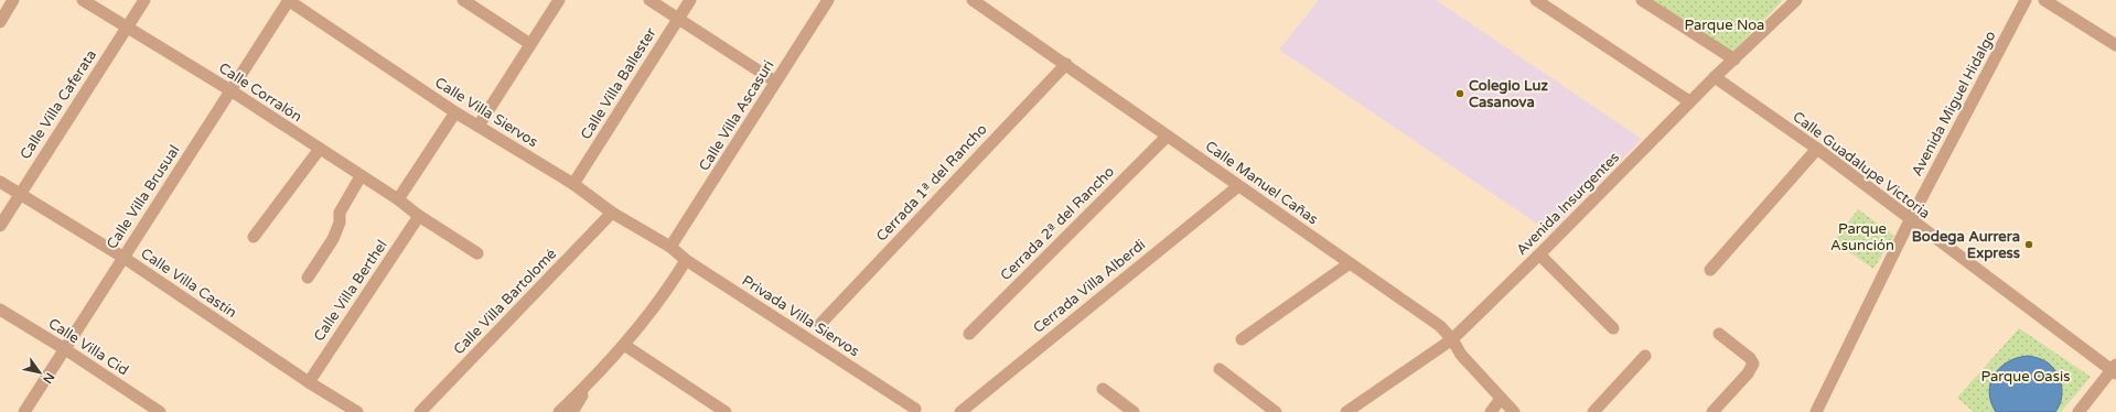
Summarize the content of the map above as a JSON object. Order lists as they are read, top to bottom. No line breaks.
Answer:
{"streets":{"street":["Calle Villa Ballester","Calle Corralón","Avenida Miguel Hidalgo","Calle Villa Caferata","Calle Villa Siervos","Calle Villa Ascasuri","Calle Guadalupe Victoria","Cerrada 1ª del Rancho","Calle Manuel Cañas","Calle Villa Brusual","Avenida Insurgentes","Cerrada 2ª del Rancho","Calle Villa Castín","Cerrada Villa Alberdi","Calle Villa Berthel","Calle Villa Bartolomé","Privada Villa Siervos","Calle Villa Cid"]},"crossings":[["Calle Villa Ballester","Calle Villa Siervos"],["Calle Corralón","Calle Villa Caferata"],["Calle Corralón","Calle Villa Brusual"],["Calle Corralón","Calle Villa Berthel"],["Avenida Miguel Hidalgo","Calle Guadalupe Victoria"],["Calle Villa Caferata","Calle Villa Castín"],["Calle Villa Siervos","Calle Villa Ascasuri"],["Calle Villa Siervos","Calle Villa Brusual"],["Calle Villa Siervos","Calle Villa Bartolomé"],["Calle Villa Siervos","Privada Villa Siervos"],["Calle Villa Ascasuri","Privada Villa Siervos"],["Calle Guadalupe Victoria","Avenida Insurgentes"],["Cerrada 1ª del Rancho","Calle Manuel Cañas"],["Calle Manuel Cañas","Avenida Insurgentes"],["Calle Manuel Cañas","Cerrada 2ª del Rancho"],["Calle Manuel Cañas","Cerrada Villa Alberdi"],["Calle Villa Brusual","Calle Villa Castín"],["Calle Villa Brusual","Calle Villa Cid"],["Calle Villa Castín","Calle Villa Berthel"]],"parks":["Parque Noa","Parque Asunción","Parque Oasis"],"places":["Colegio Luz Casanova","Bodega Aurrera Express"],"north":"bottom right"}
